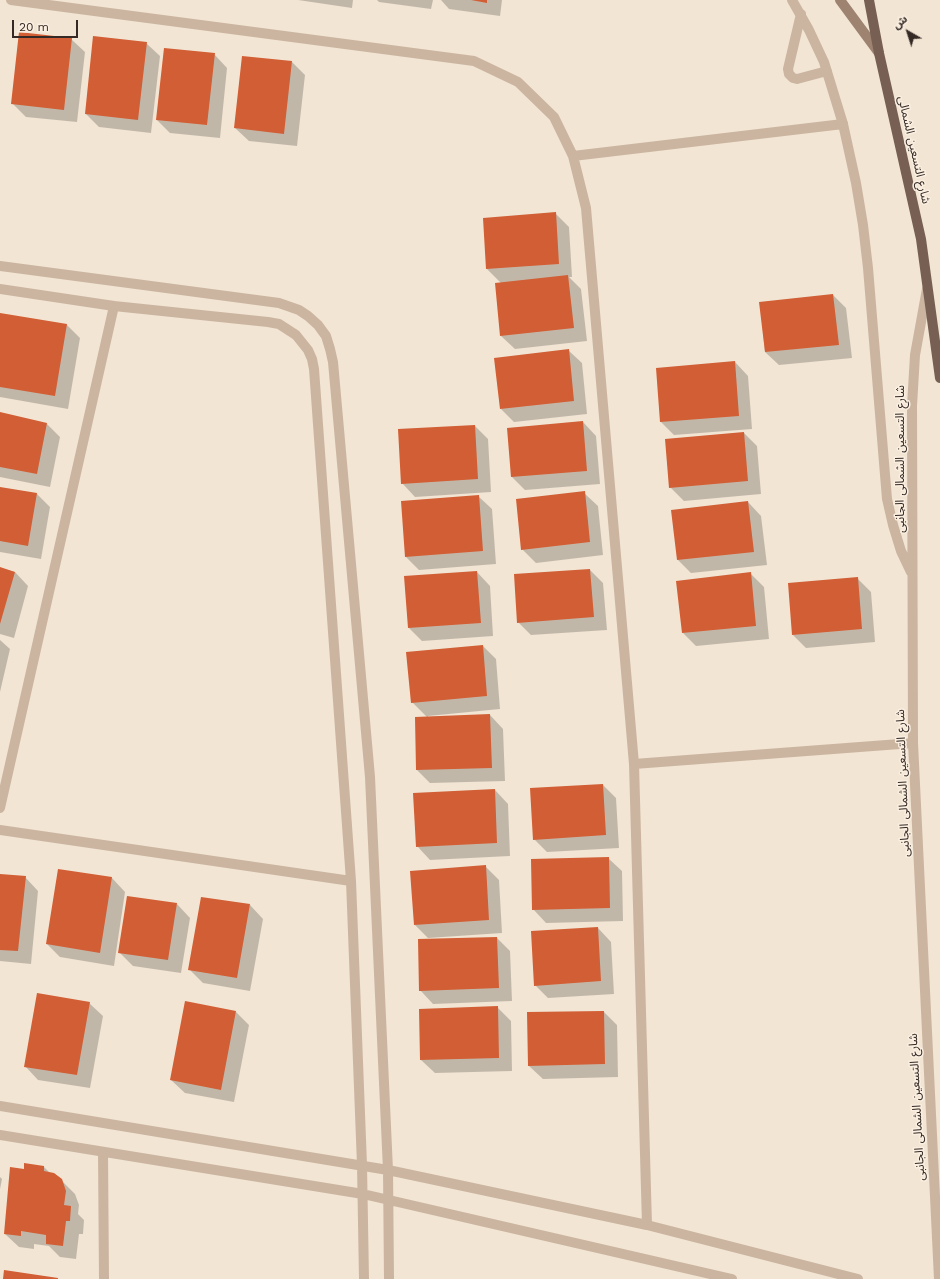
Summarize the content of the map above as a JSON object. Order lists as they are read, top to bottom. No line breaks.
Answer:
{"streets":{"main road":["شارع التسعين الشمالى"],"street":["شارع التسعين الشمالى الجانبى"]},"crossings":[["شارع التسعين الشمالى","شارع التسعين الشمالى الجانبى"]],"scale_bar":"20 m","north":"top left"}
